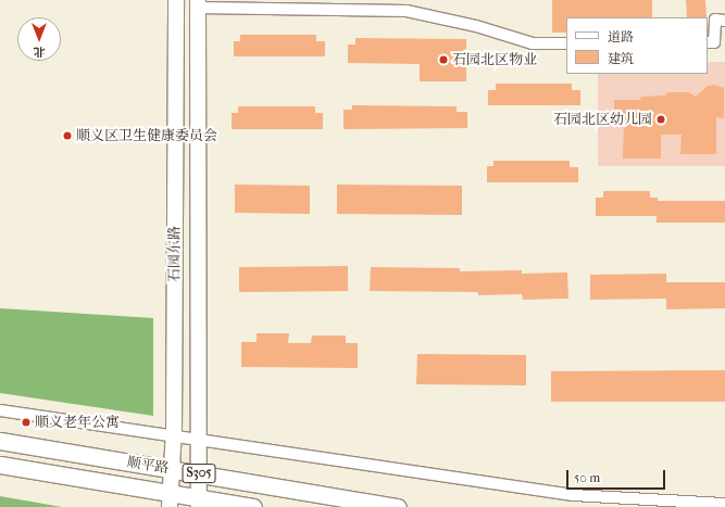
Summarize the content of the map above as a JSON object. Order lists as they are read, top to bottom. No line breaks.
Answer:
{"streets":{"main road":["石园东路","顺平路","S305"]},"crossings":[["石园东路","顺平路"]],"places":["石园北区物业","石园北区幼儿园","顺义区卫生健康委员会","顺义老年公寓"],"legend":["道路","建筑"],"scale_bar":"50 m","north":"bottom"}
